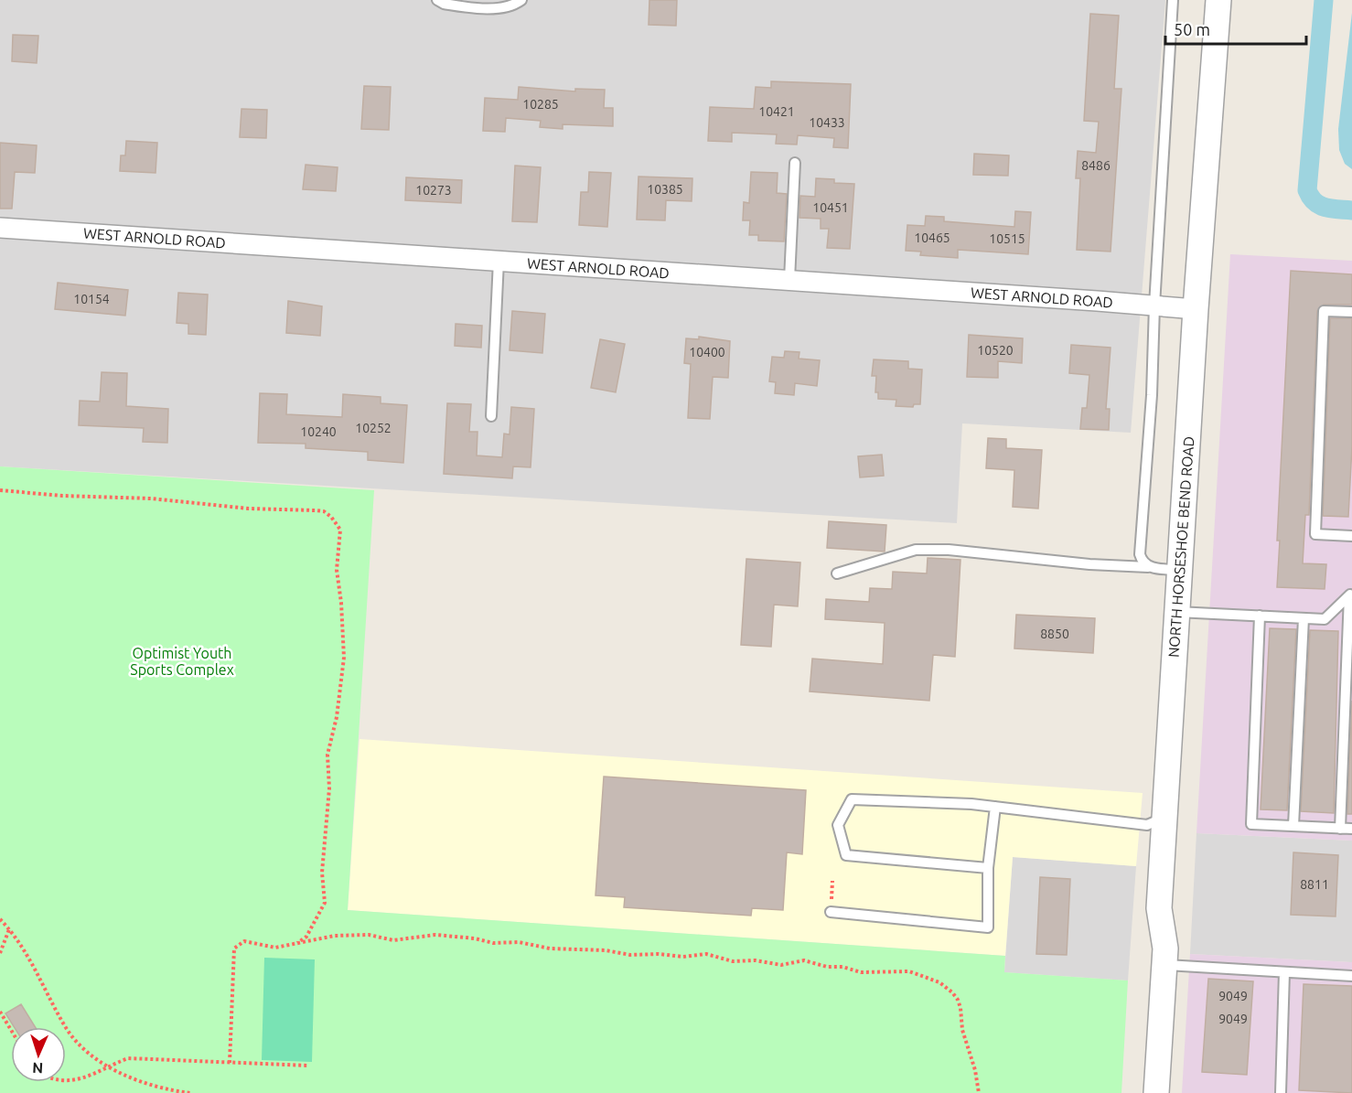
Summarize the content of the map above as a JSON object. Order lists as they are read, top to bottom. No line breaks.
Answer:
{"streets":{"street":["WEST ARNOLD ROAD","NORTH HORSESHOE BEND ROAD"]},"crossings":[["WEST ARNOLD ROAD","NORTH HORSESHOE BEND ROAD"]],"parks":["Optimist Youth Sports Complex"],"house_numbers":["10285","10421","10433","8486","10385","10273","10451","10465","10515","10154","10520","10400","10252","10240","8850","8811","9049","9049"],"scale_bar":"50 m","north":"bottom"}
